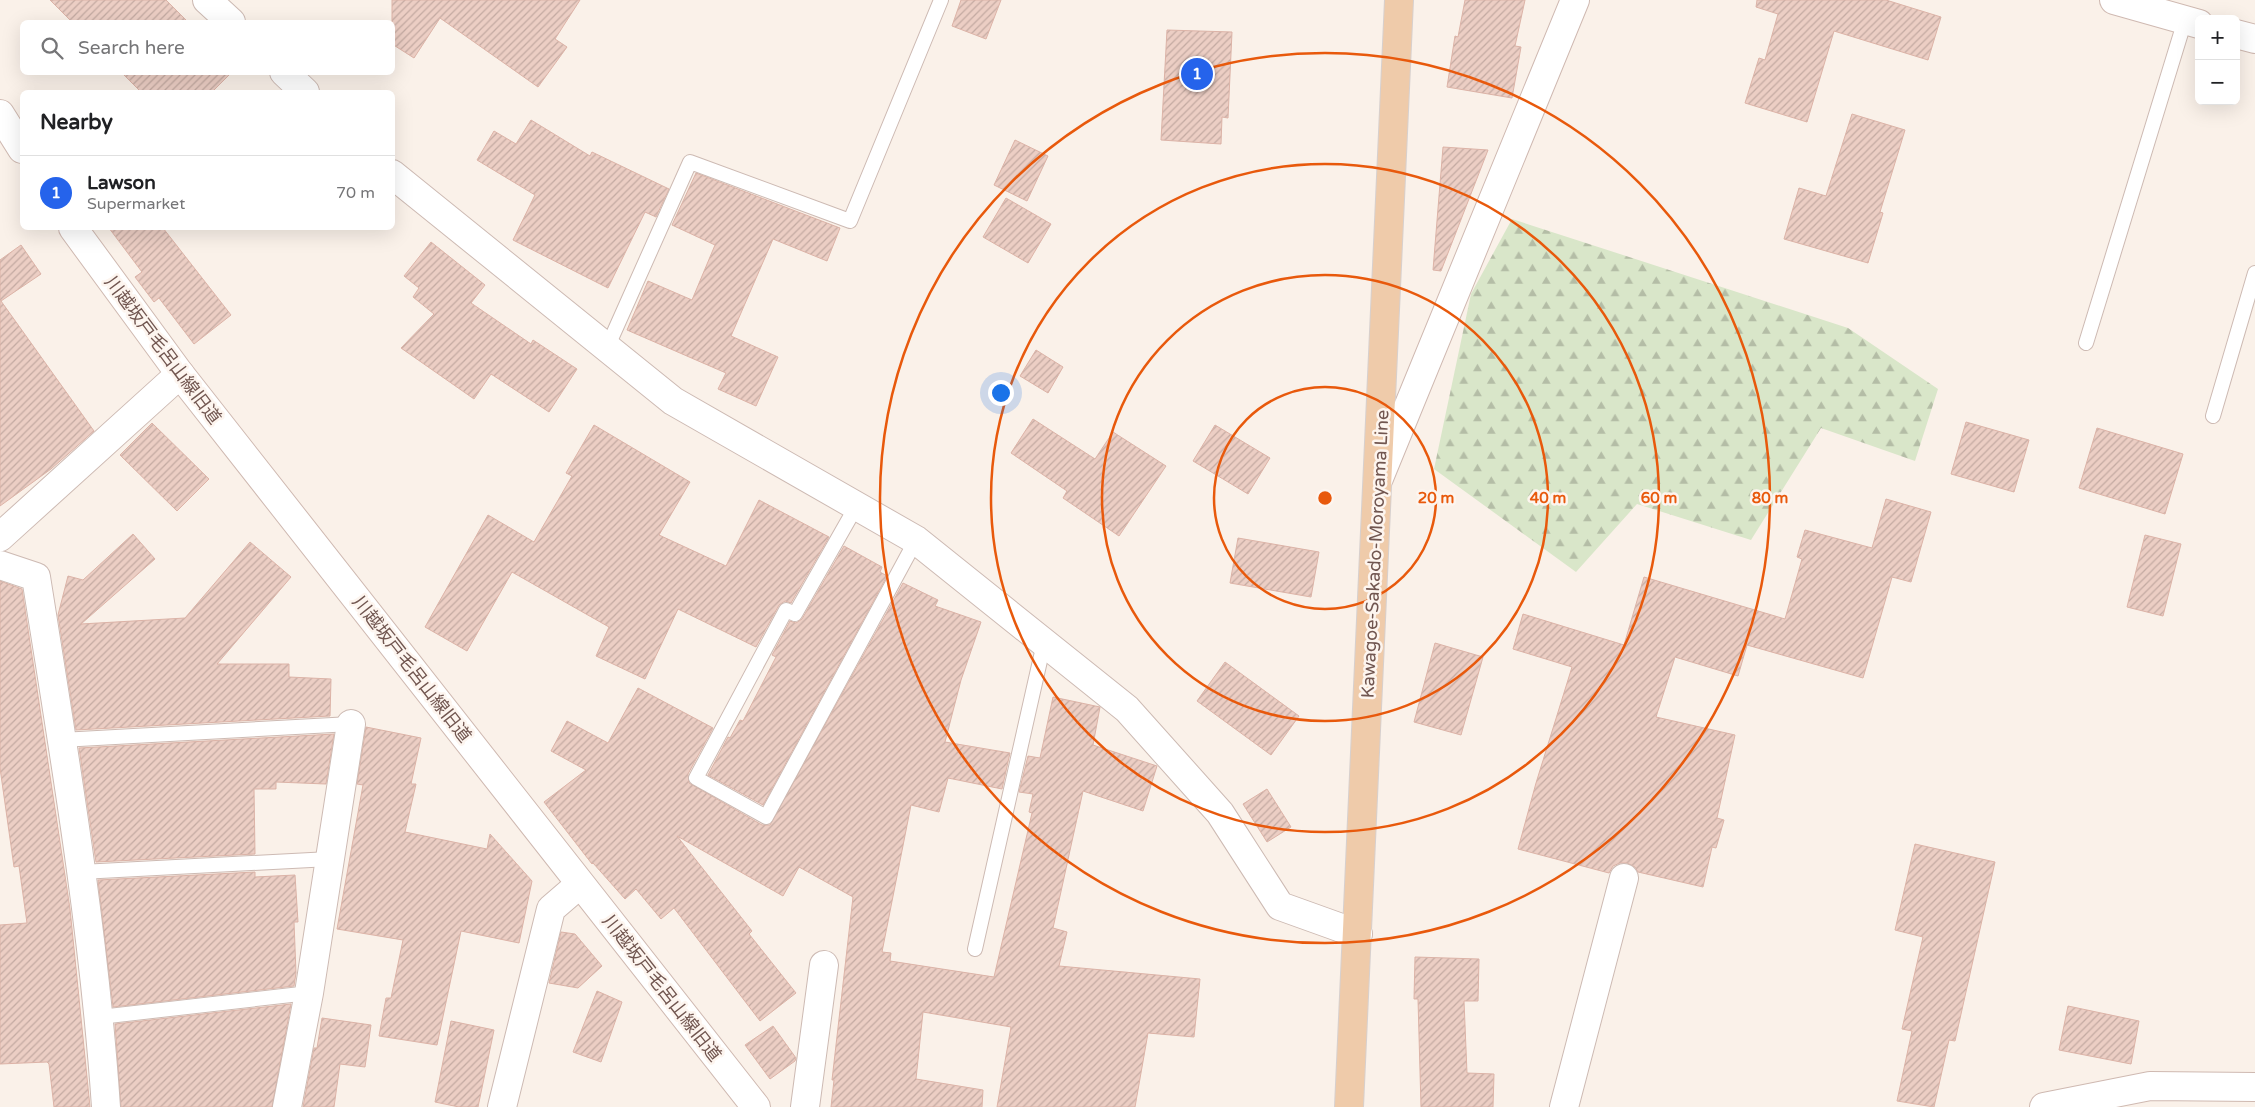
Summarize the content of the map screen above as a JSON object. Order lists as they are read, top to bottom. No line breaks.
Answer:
{"streets":{"main road":["Kawagoe-Sakado-Moroyama Line"],"street":["川越坂戸毛呂山線旧道"]},"page":{"map_buttons":["+","−"],"search":"Search here","pins":"1","heading":"Nearby","list":[{"mark":"1","name":"Lawson","note":"Supermarket","value":"70 m"}]},"rings":["20 m","40 m","60 m","80 m"]}
